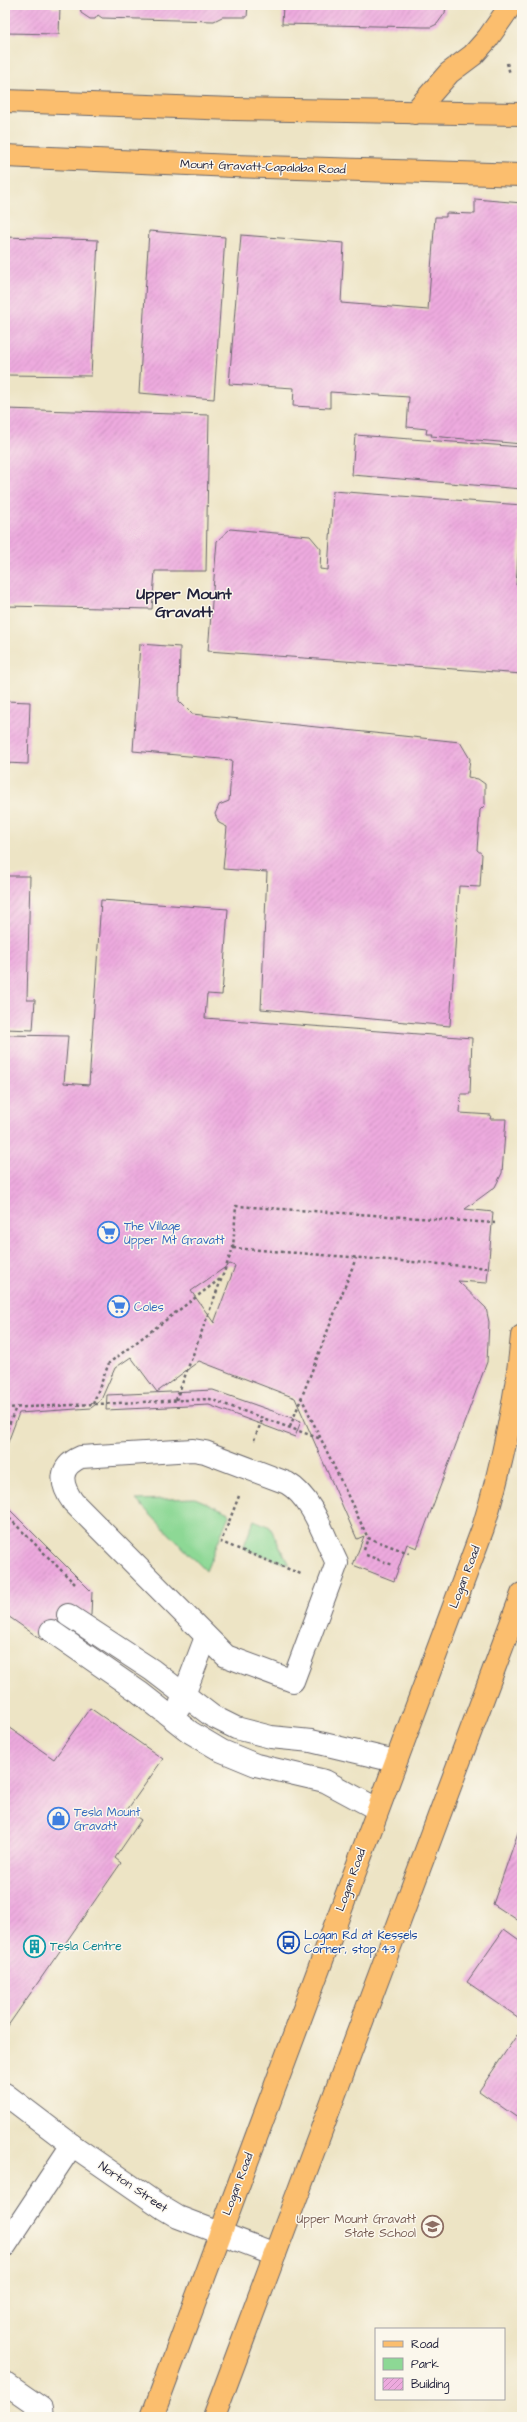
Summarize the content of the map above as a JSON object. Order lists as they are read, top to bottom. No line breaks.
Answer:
{"streets":{"main road":["Mount Gravatt-Capalaba Road","Logan Road"],"street":["Norton Street"]},"crossings":[["Logan Road","Norton Street"]],"districts":["Upper Mount Gravatt"],"places":{"supermarket":["The Village Upper Mt Gravatt","Coles"],"shop":["Tesla Mount Gravatt"],"bus stop":["Logan Rd at Kessels Corner, stop 43"],"building":["Tesla Centre"],"school or university":["Upper Mount Gravatt State School"]},"legend":["Road","Park","Building"]}
